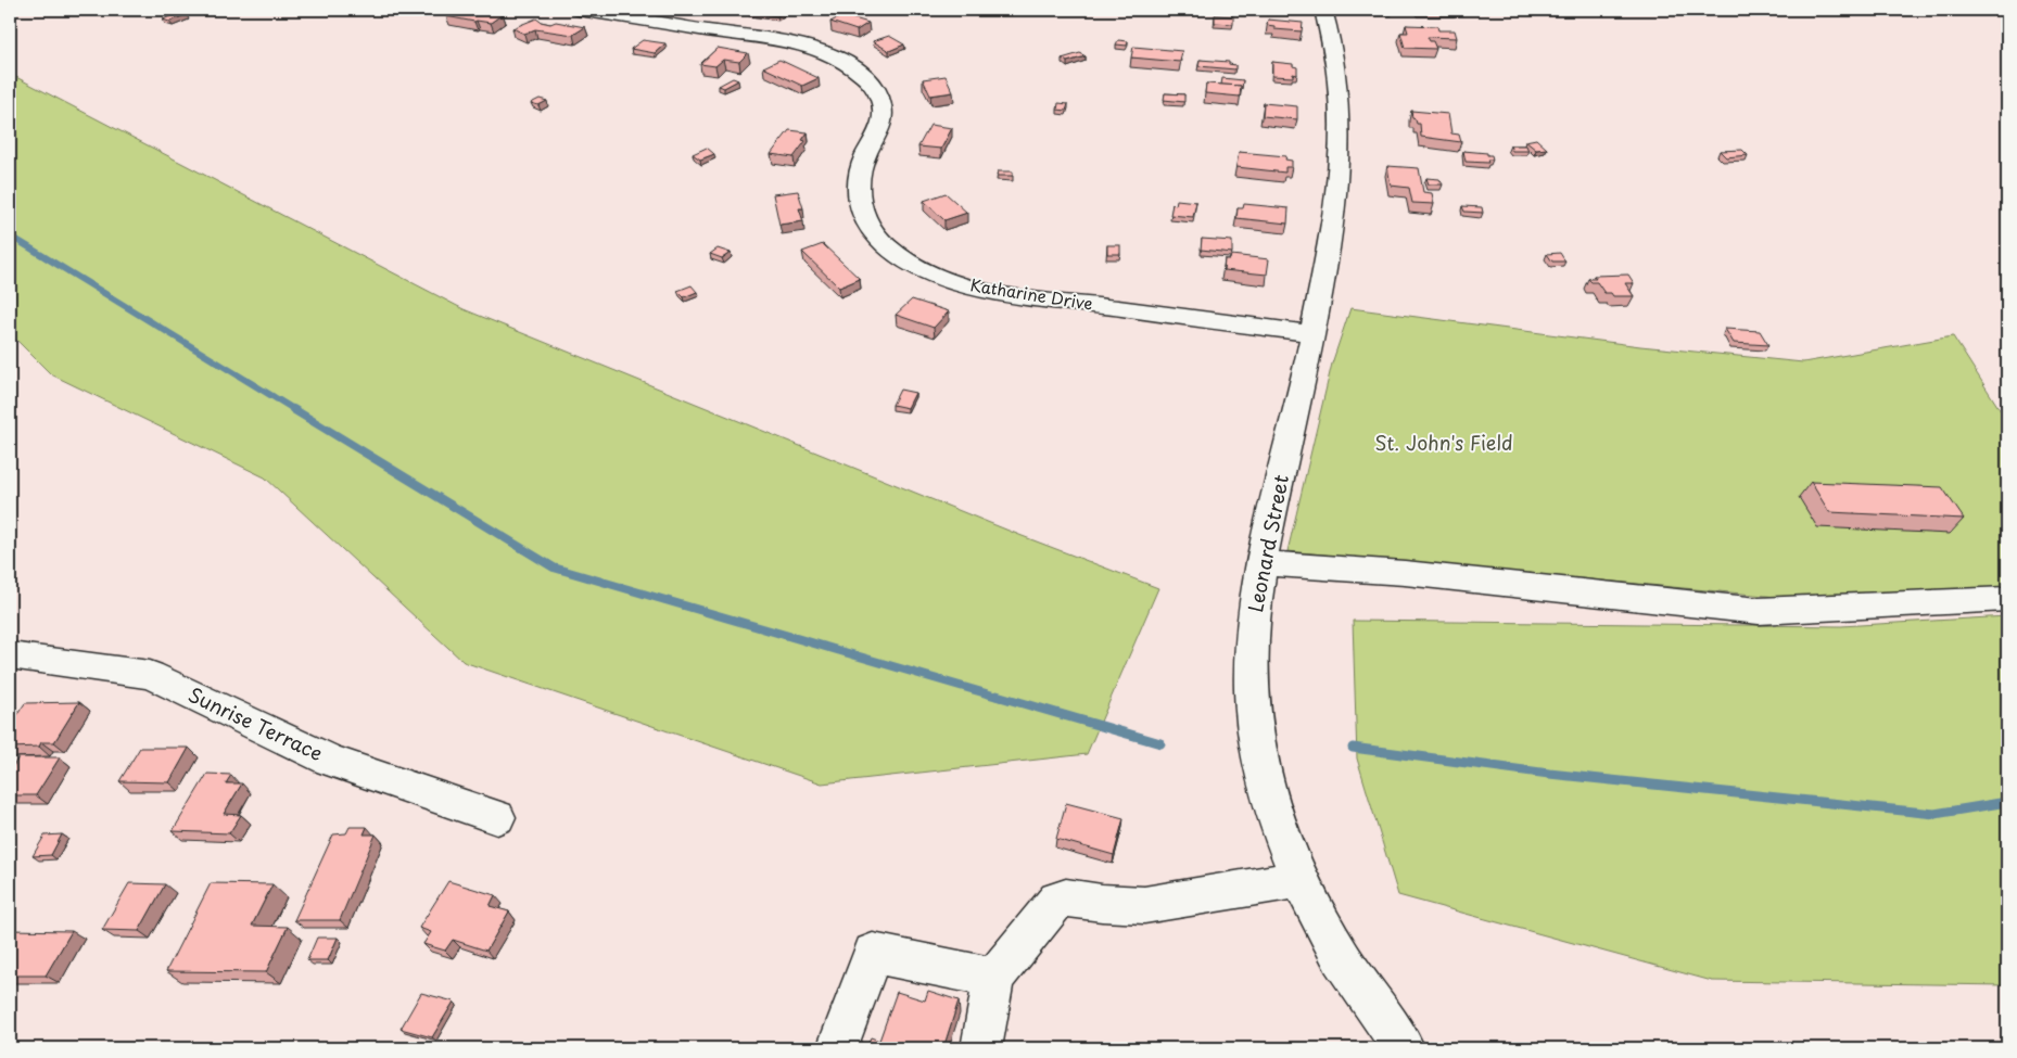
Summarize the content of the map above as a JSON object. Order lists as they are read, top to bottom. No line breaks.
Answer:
{"streets":{"street":["Katharine Drive","Leonard Street","Sunrise Terrace"]},"crossings":[["Katharine Drive","Leonard Street"]],"parks":["St. John's Field"]}
